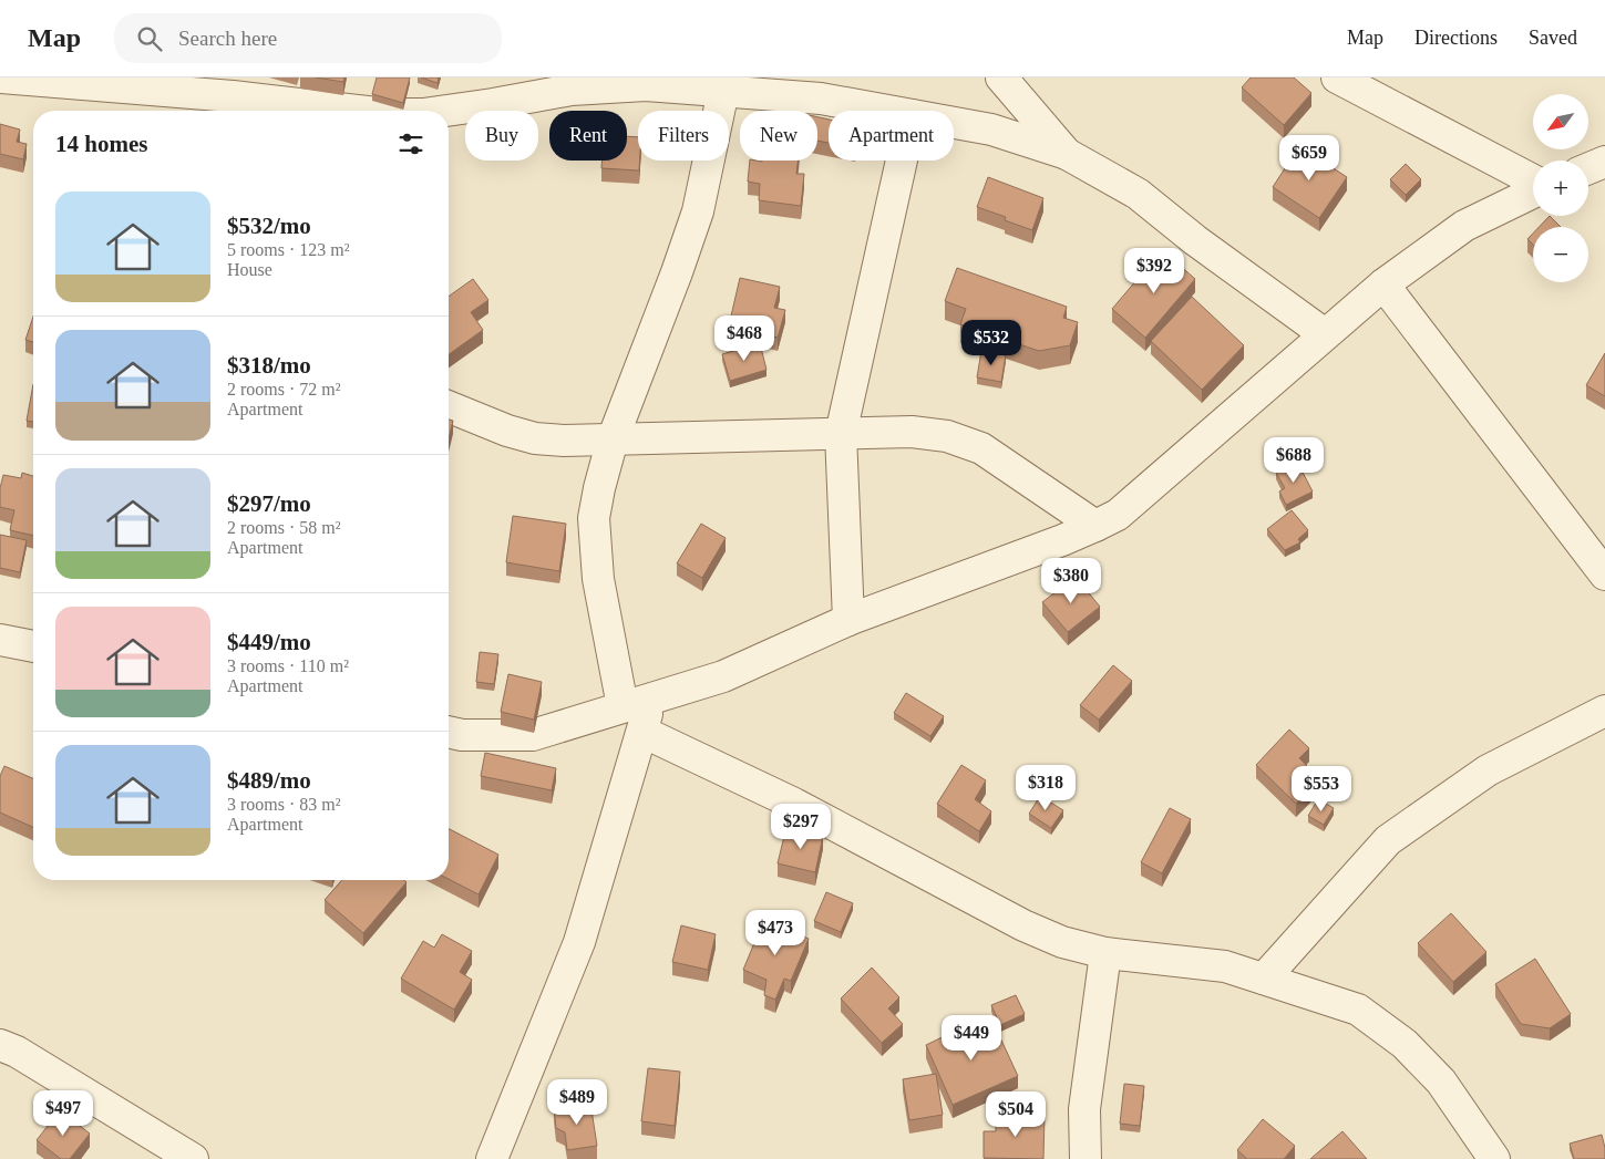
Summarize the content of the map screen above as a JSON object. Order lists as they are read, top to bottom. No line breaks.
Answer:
{"north":"bottom left","page":{"header":"Map","search":"Search here","nav":["Map","Directions","Saved"],"map_buttons":["+","−"],"chip":["Buy","Rent","Filters","New","Apartment"],"heading":"14 homes","price":["$659","$392","$468","$532","$688","$380","$318","$553","$297","$473","$449","$489","$497","$504"],"list":[{"name":"$532/mo","note":"5 rooms · 123 m² · House"},{"name":"$318/mo","note":"2 rooms · 72 m² · Apartment"},{"name":"$297/mo","note":"2 rooms · 58 m² · Apartment"},{"name":"$449/mo","note":"3 rooms · 110 m² · Apartment"},{"name":"$489/mo","note":"3 rooms · 83 m² · Apartment"}]}}
